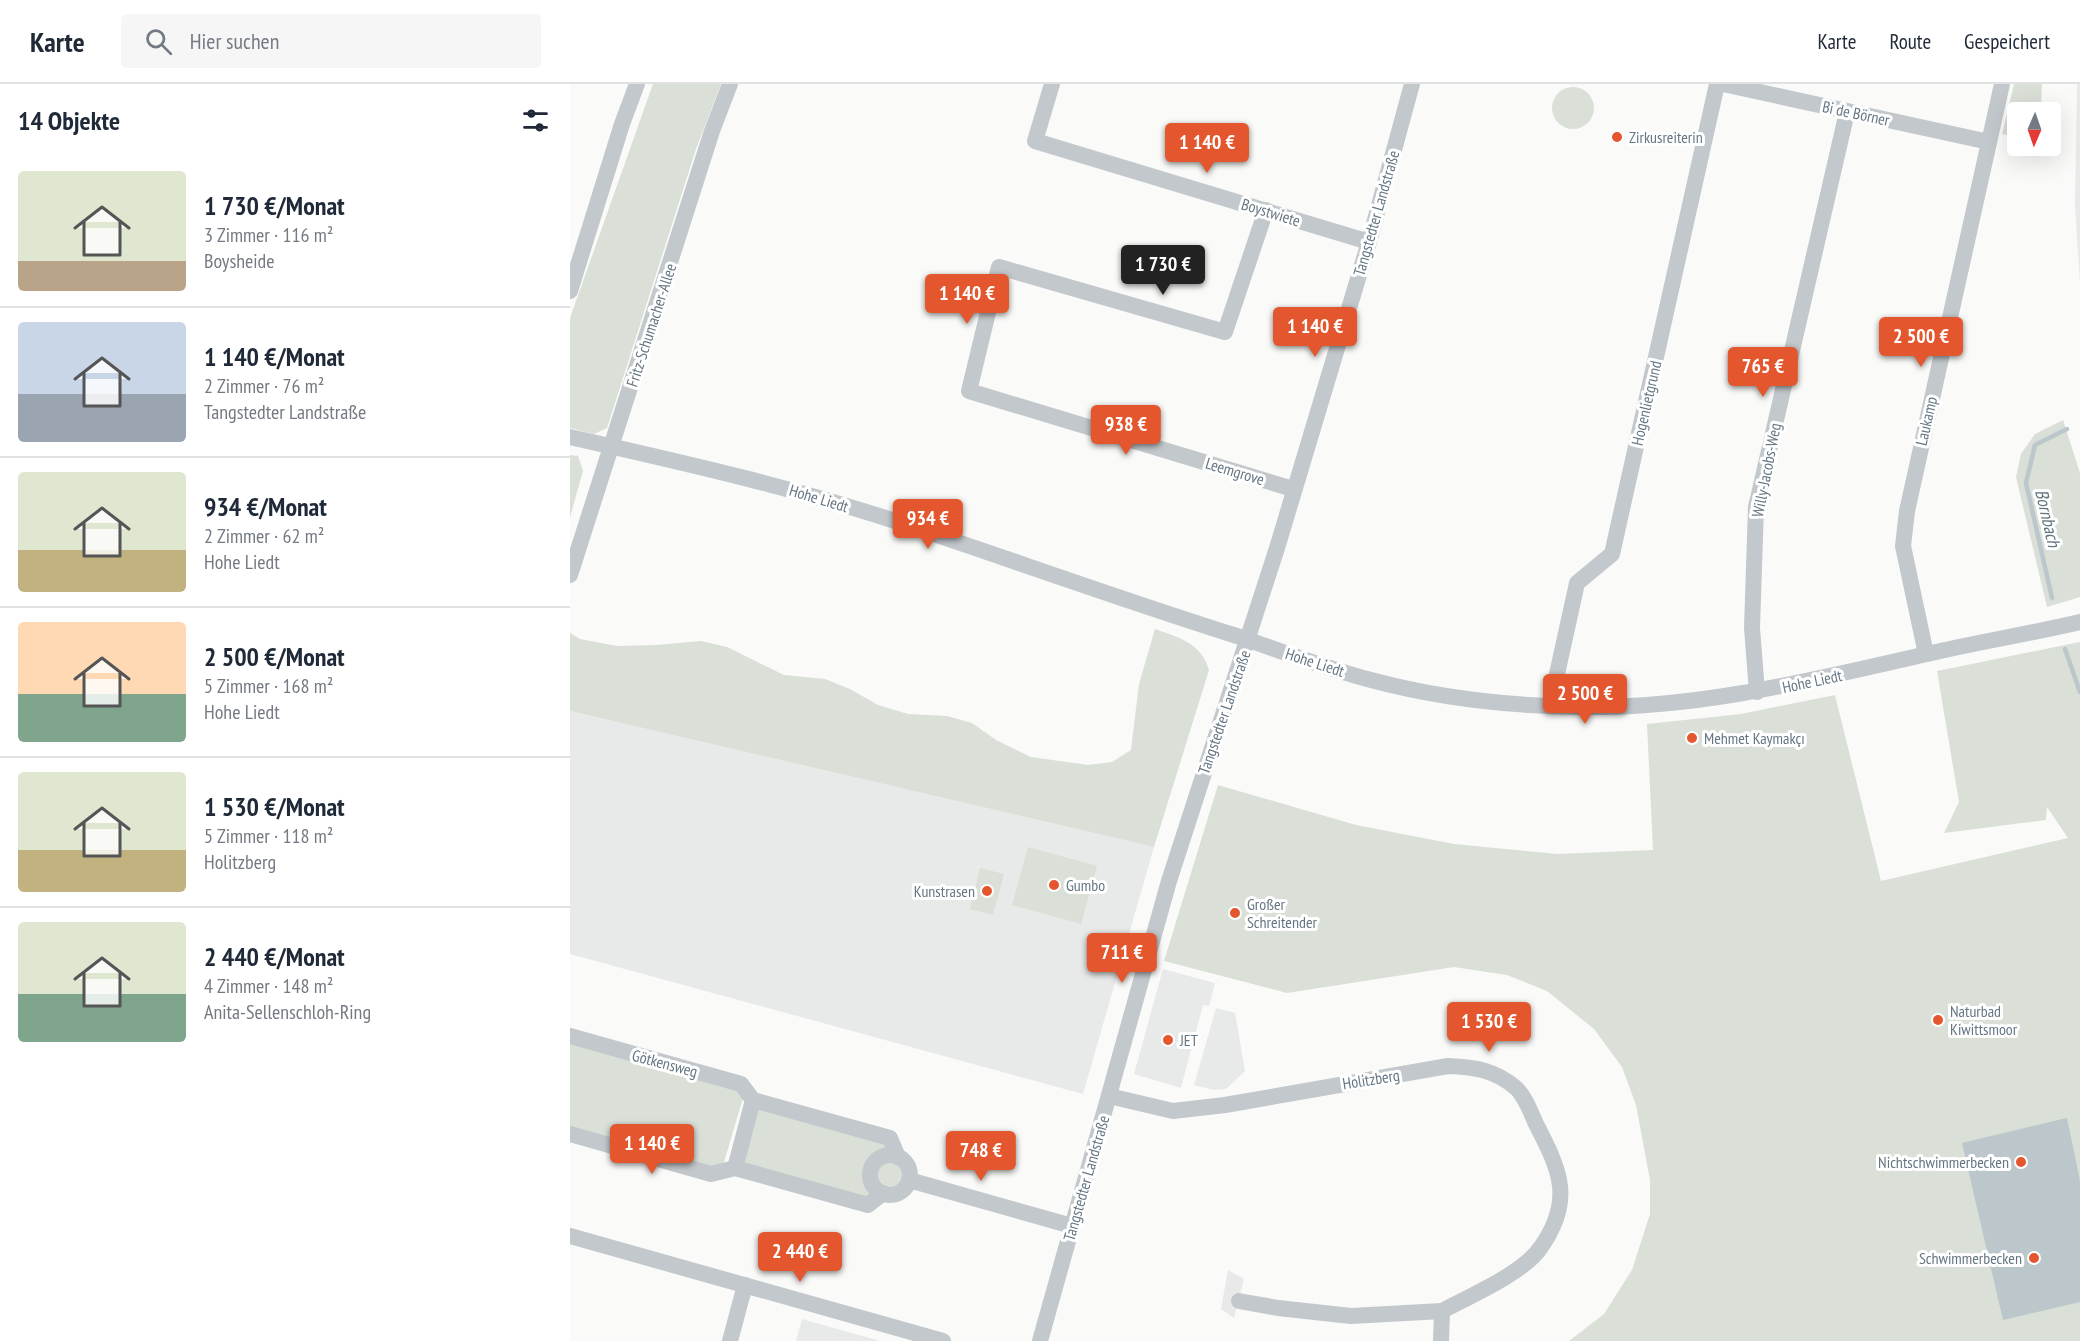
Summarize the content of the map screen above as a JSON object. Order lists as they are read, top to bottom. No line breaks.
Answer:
{"streets":{"street":["Bi de Börner","Boystwiete","Tangstedter Landstraße","Fritz-Schumacher-Allee","Hogenlietgrund","Laukamp","Willy-Jacobs-Weg","Leemgrove","Hohe Liedt","Götkensweg","Holitzberg"]},"crossings":[["Bi de Börner","Laukamp"],["Bi de Börner","Willy-Jacobs-Weg"],["Boystwiete","Tangstedter Landstraße"],["Boystwiete","Leemgrove"],["Tangstedter Landstraße","Leemgrove"],["Tangstedter Landstraße","Hohe Liedt"],["Tangstedter Landstraße","Holitzberg"],["Fritz-Schumacher-Allee","Hohe Liedt"],["Hogenlietgrund","Hohe Liedt"],["Laukamp","Hohe Liedt"],["Willy-Jacobs-Weg","Hohe Liedt"]],"water":["Bornbach"],"places":["Zirkusreiterin","Mehmet Kaymakçı","Gumbo","Kunstrasen","Großer Schreitender","Naturbad Kiwittsmoor","JET","Nichtschwimmerbecken","Schwimmerbecken"],"north":"bottom","page":{"header":"Karte","search":"Hier suchen","nav":["Karte","Route","Gespeichert"],"heading":"14 Objekte","price":["1 140 €","1 730 €","1 140 €","1 140 €","2 500 €","765 €","938 €","934 €","2 500 €","711 €","1 530 €","1 140 €","748 €","2 440 €"],"list":[{"name":"1 730 €/Monat","note":"3 Zimmer · 116 m² · Boysheide"},{"name":"1 140 €/Monat","note":"2 Zimmer · 76 m² · Tangstedter Landstraße"},{"name":"934 €/Monat","note":"2 Zimmer · 62 m² · Hohe Liedt"},{"name":"2 500 €/Monat","note":"5 Zimmer · 168 m² · Hohe Liedt"},{"name":"1 530 €/Monat","note":"5 Zimmer · 118 m² · Holitzberg"},{"name":"2 440 €/Monat","note":"4 Zimmer · 148 m² · Anita-Sellenschloh-Ring"}]}}
